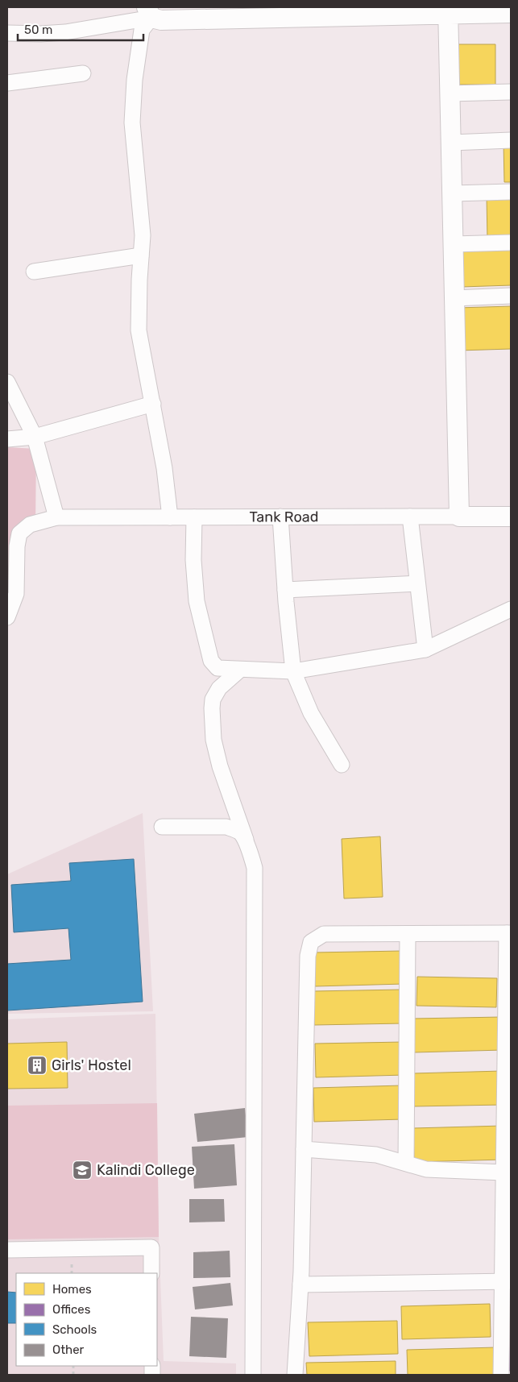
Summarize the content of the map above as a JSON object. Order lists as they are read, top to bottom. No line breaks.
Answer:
{"streets":{"street":["Tank Road"]},"places":{"building":["Girls' Hostel"],"school or university":["Kalindi College"]},"legend":["Homes","Offices","Schools","Other"],"scale_bar":"50 m"}
